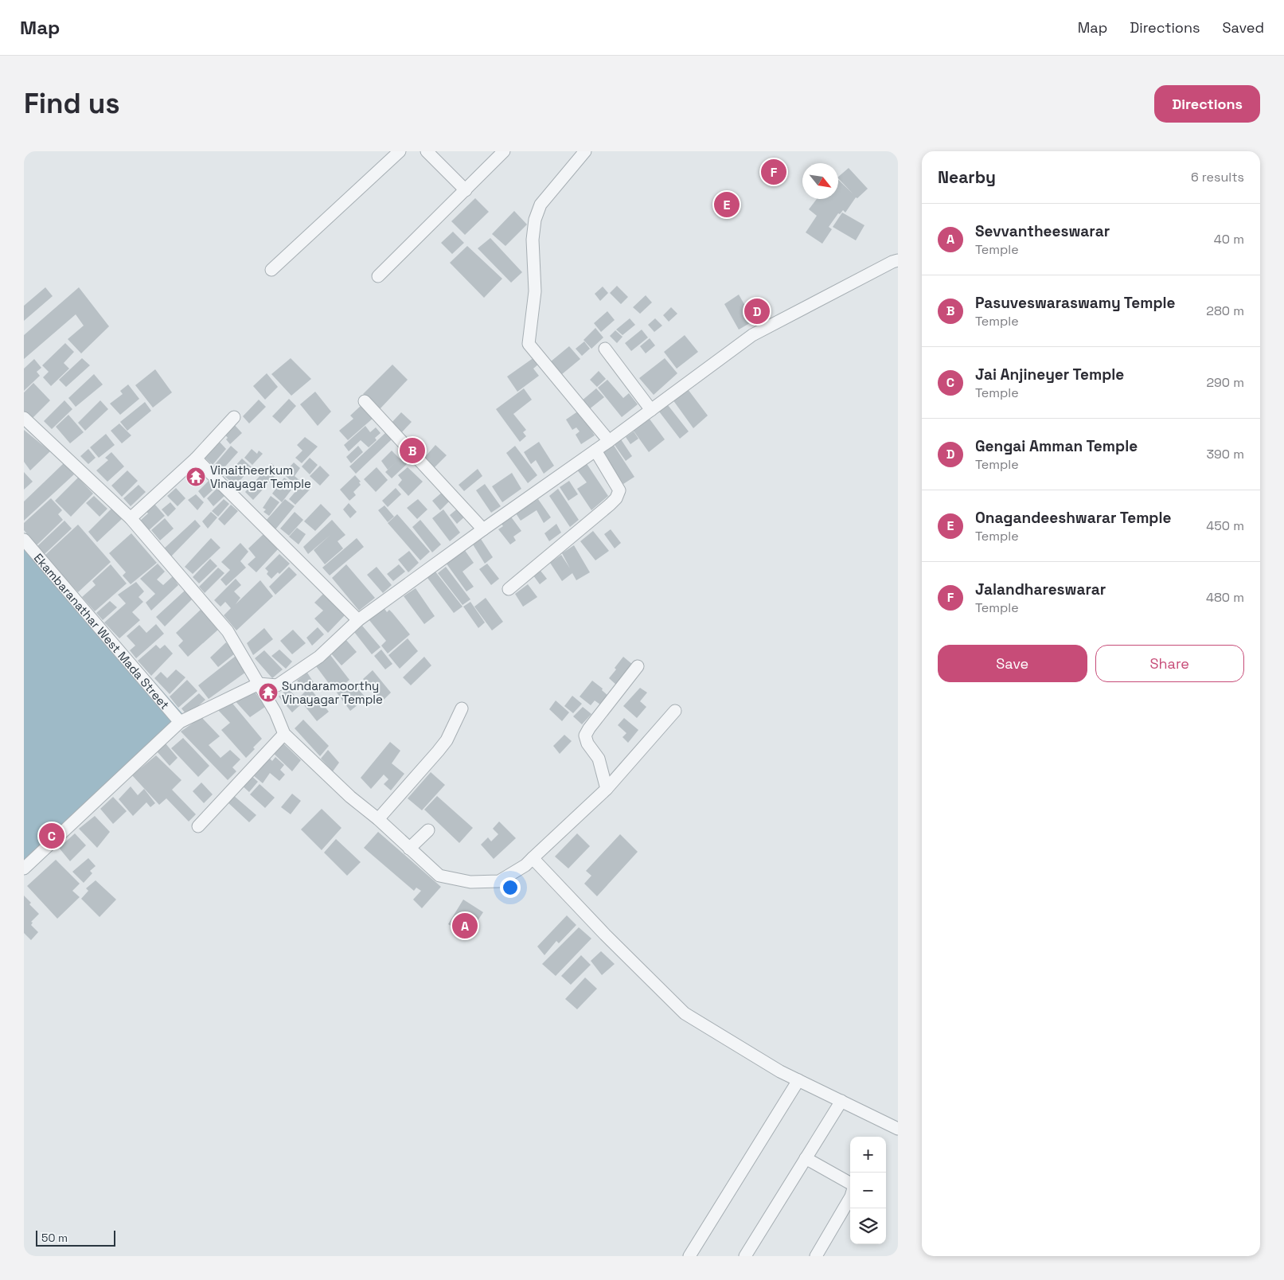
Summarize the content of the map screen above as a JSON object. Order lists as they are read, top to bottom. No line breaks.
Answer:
{"streets":{"street":["Ekambaranathar West Mada Street"]},"places":{"temple":["Vinaitheerkum Vinayagar Temple","Sundaramoorthy Vinayagar Temple"]},"scale_bar":"50 m","north":"bottom right","page":{"header":"Map","nav":["Map","Directions","Saved"],"buttons":["Directions",["Save","Share"]],"title":"Find us","heading":["Nearby","6 results"],"pins":["F","E","D","B","C","A"],"list":[{"mark":"A","name":"Sevvantheeswarar","note":"Temple","value":"40 m"},{"mark":"B","name":"Pasuveswaraswamy Temple","note":"Temple","value":"280 m"},{"mark":"C","name":"Jai Anjineyer Temple","note":"Temple","value":"290 m"},{"mark":"D","name":"Gengai Amman Temple","note":"Temple","value":"390 m"},{"mark":"E","name":"Onagandeeshwarar Temple","note":"Temple","value":"450 m"},{"mark":"F","name":"Jalandhareswarar","note":"Temple","value":"480 m"}],"map_buttons":["+","−"],"scale":"50 m"}}
